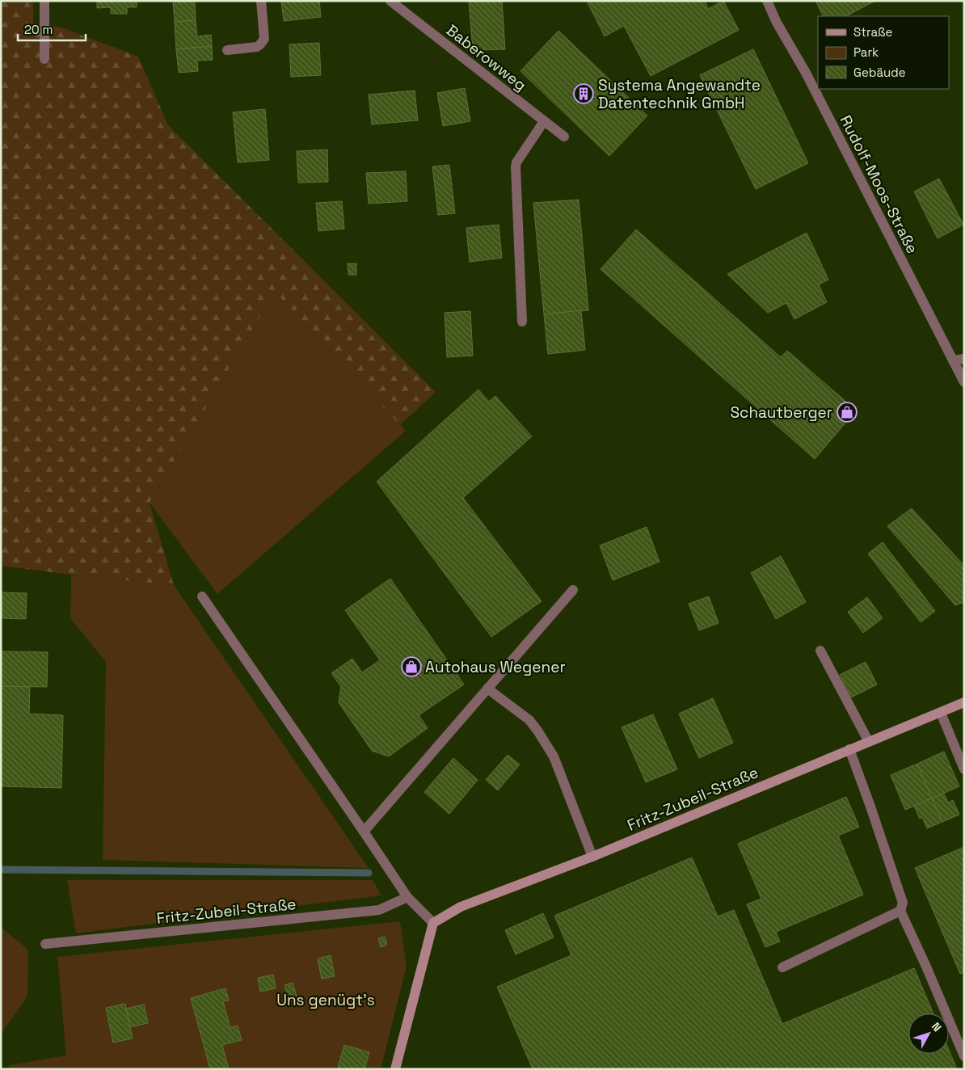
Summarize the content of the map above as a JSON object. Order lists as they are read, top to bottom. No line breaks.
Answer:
{"streets":{"street":["Baberowweg","Rudolf-Moos-Straße","Fritz-Zubeil-Straße"]},"parks":["Uns genügt’s"],"places":{"building":["Systema Angewandte Datentechnik GmbH"],"shop":["Schautberger","Autohaus Wegener"]},"legend":["Straße","Park","Gebäude"],"scale_bar":"20 m","north":"top right"}
